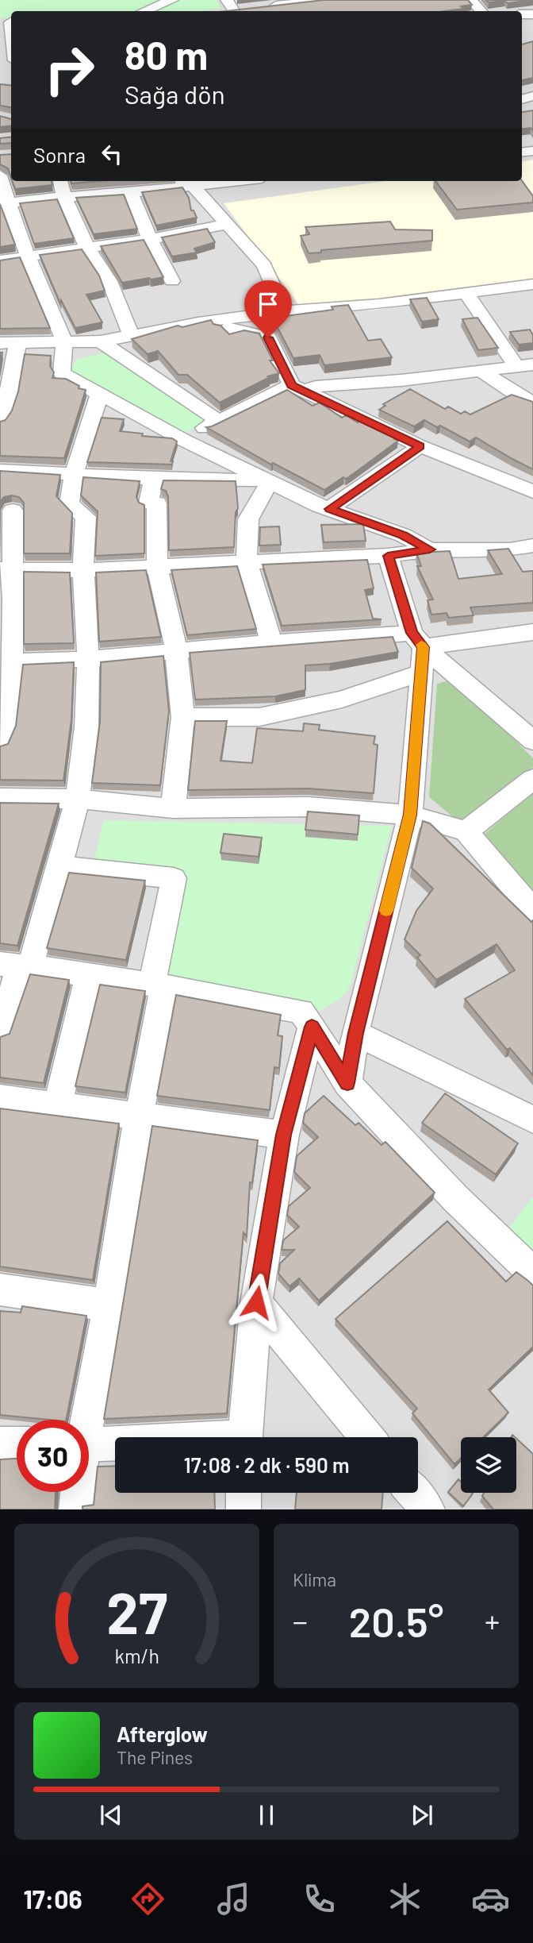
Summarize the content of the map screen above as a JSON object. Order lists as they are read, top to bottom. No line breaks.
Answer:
{"page":{"turn":["80 m","Sağa dön"],"then":"Sonra","limit":"30","trip":"17:08 · 2 dk · 590 m","tile":"Klima","heat":["−","20.5°","+"],"song":["Afterglow","The Pines"],"tabs":"17:06","gauge":["27","km/h"]}}
